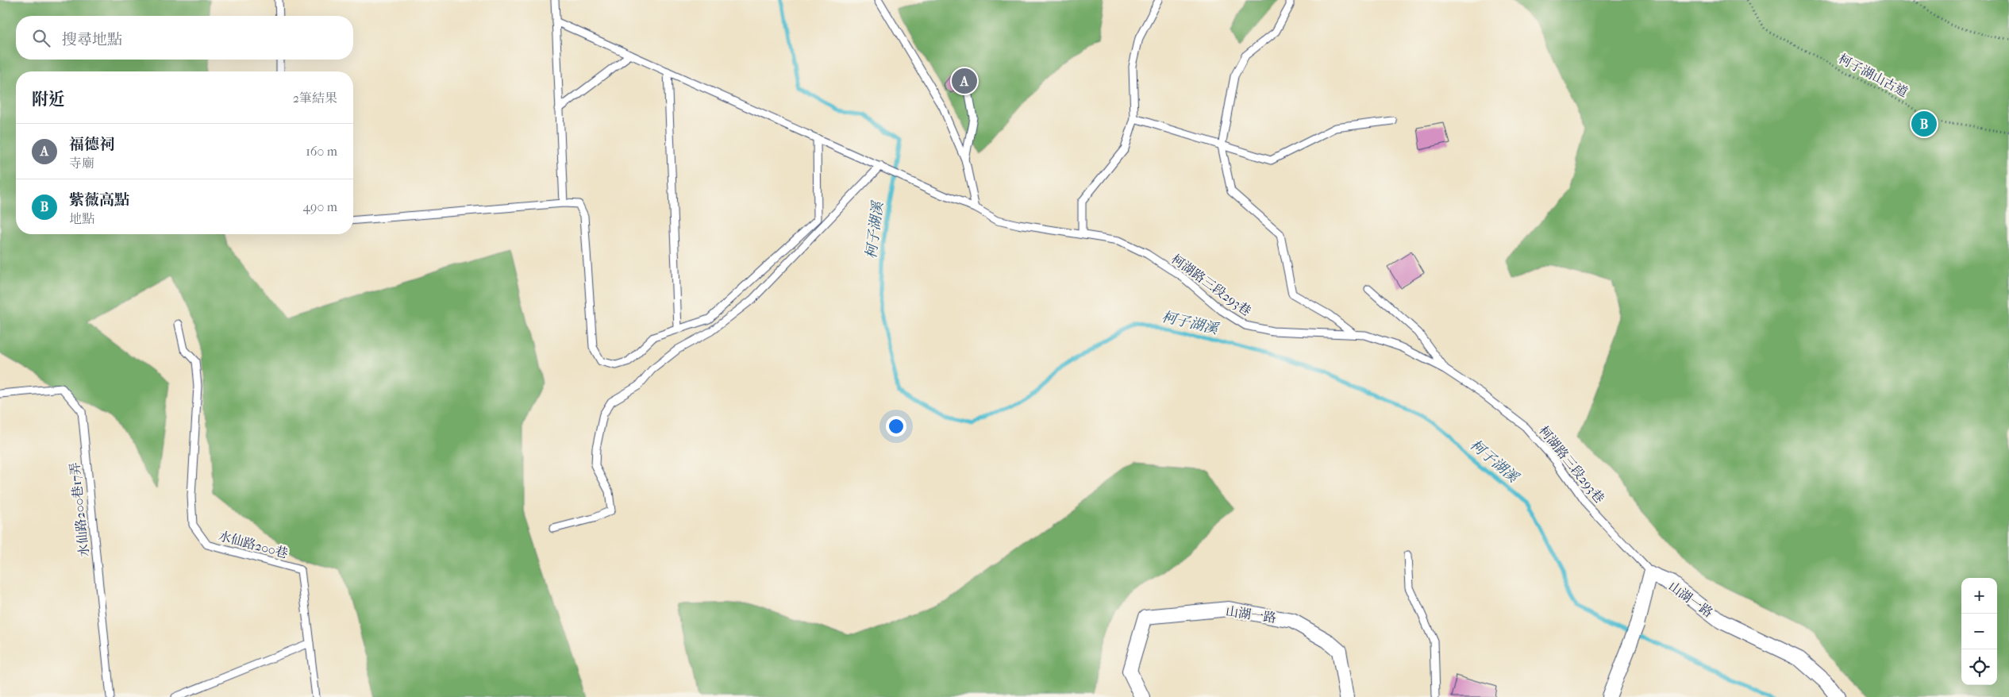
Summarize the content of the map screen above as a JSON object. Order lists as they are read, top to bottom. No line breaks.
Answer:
{"streets":{"street":["山湖一路"],"lane":["柯湖路三段293巷","水仙路200巷17弄","水仙路200巷"],"path":["柯子湖山古道"]},"crossings":[["柯湖路三段293巷","山湖一路"]],"water":["柯子湖溪"],"page":{"search":"搜尋地點","pins":["A","B"],"heading":["附近","2筆結果"],"list":[{"mark":"A","name":"福德祠","note":"寺廟","value":"160 m"},{"mark":"B","name":"紫薇高點","note":"地點","value":"490 m"}],"map_buttons":["+","−"]}}
